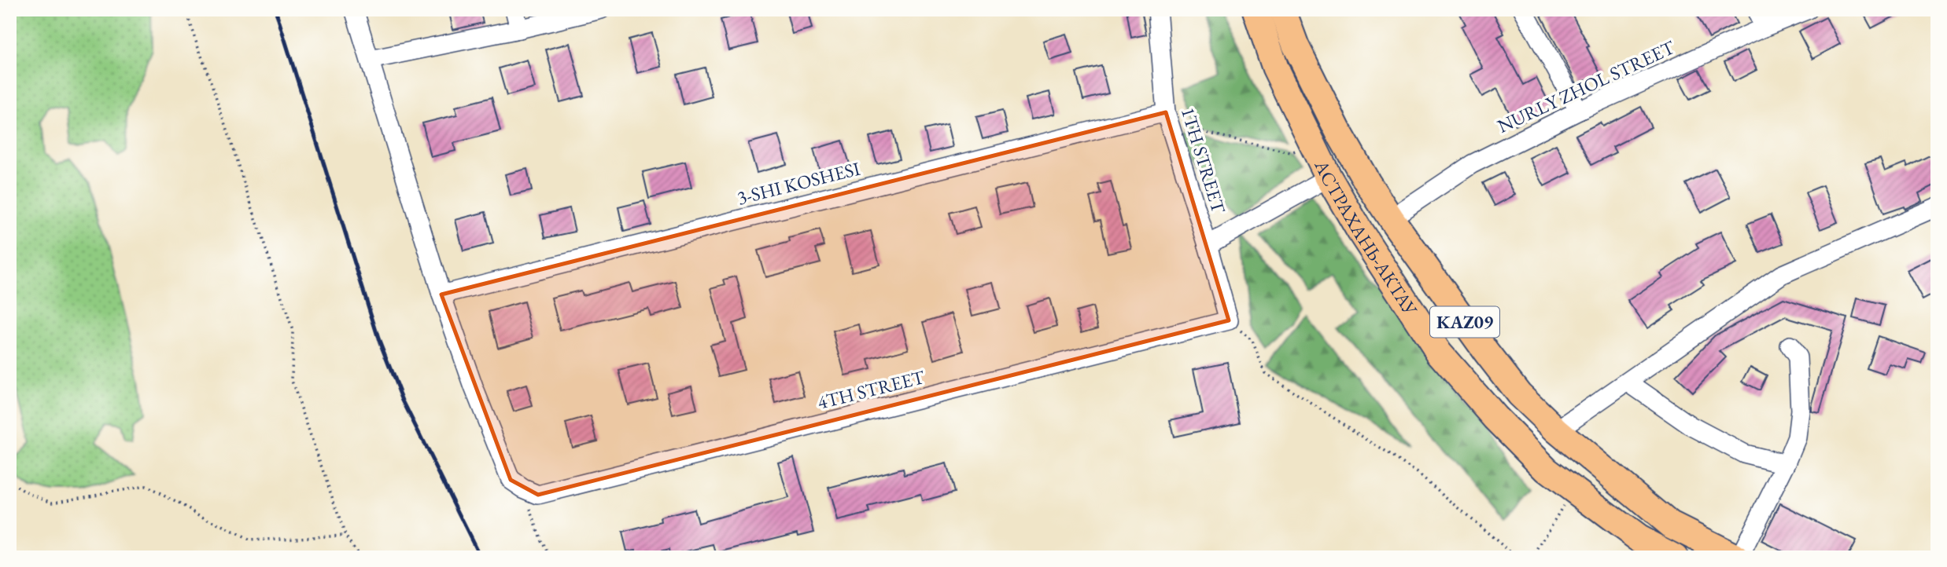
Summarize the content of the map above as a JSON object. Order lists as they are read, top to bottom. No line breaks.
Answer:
{"streets":{"highway":["АСТРАХАНЬ-АКТАУ","KAZ09"],"street":["NURLY ZHOL STREET","1TH STREET","3-SHI KOSHESI","4TH STREET"]},"crossings":[["NURLY ZHOL STREET","KAZ09"],["1TH STREET","3-SHI KOSHESI"],["1TH STREET","4TH STREET"]]}
